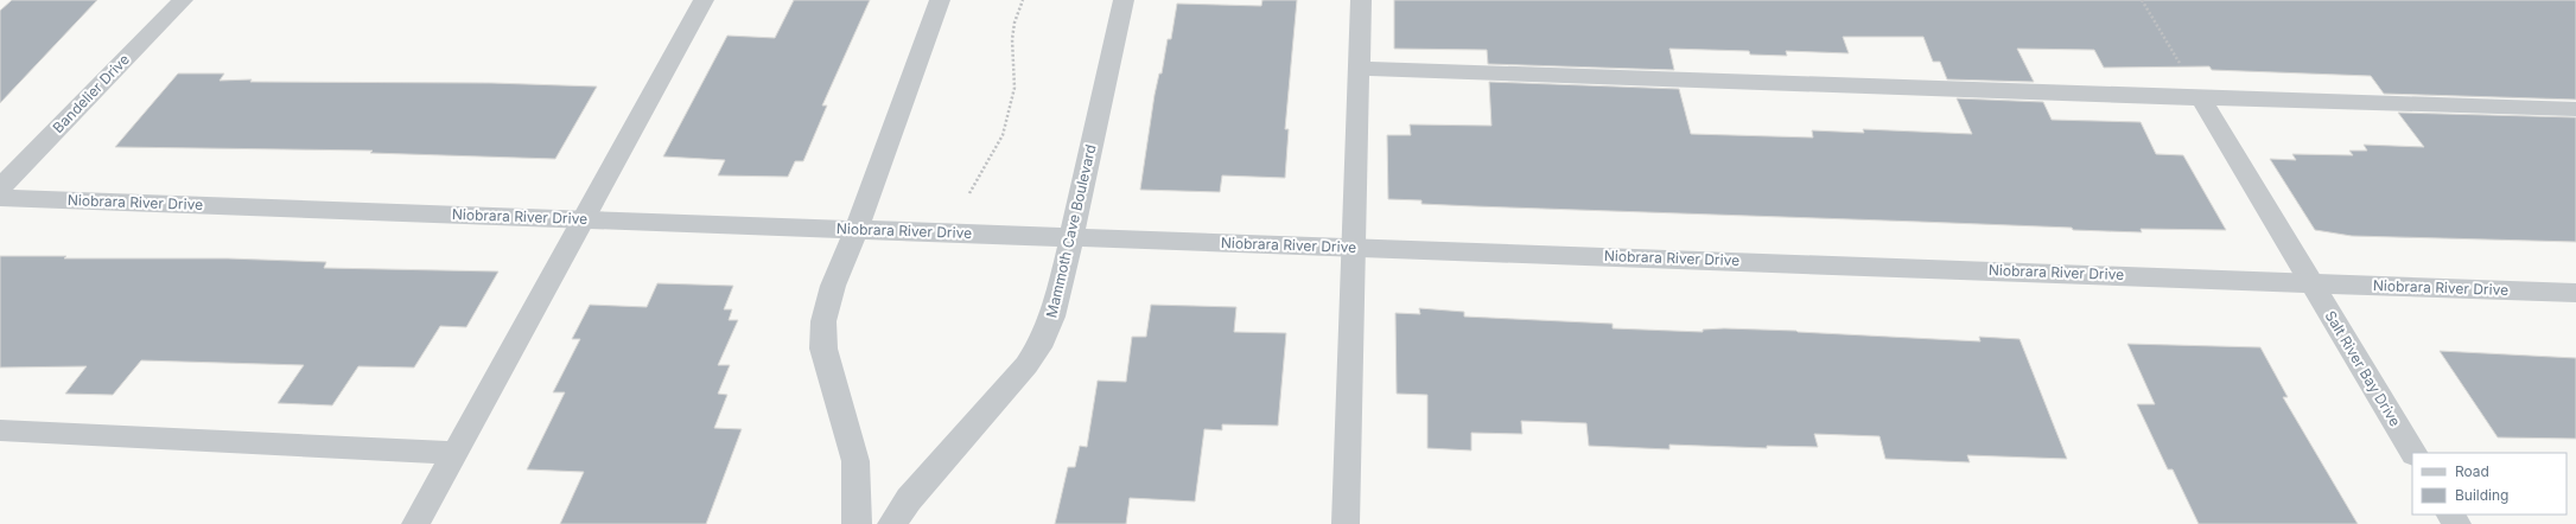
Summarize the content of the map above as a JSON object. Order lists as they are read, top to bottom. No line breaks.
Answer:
{"streets":{"street":["Bandelier Drive","Niobrara River Drive","Mammoth Cave Boulevard","Salt River Bay Drive"]},"crossings":[["Niobrara River Drive","Mammoth Cave Boulevard"],["Niobrara River Drive","Salt River Bay Drive"]],"legend":["Road","Building"]}
